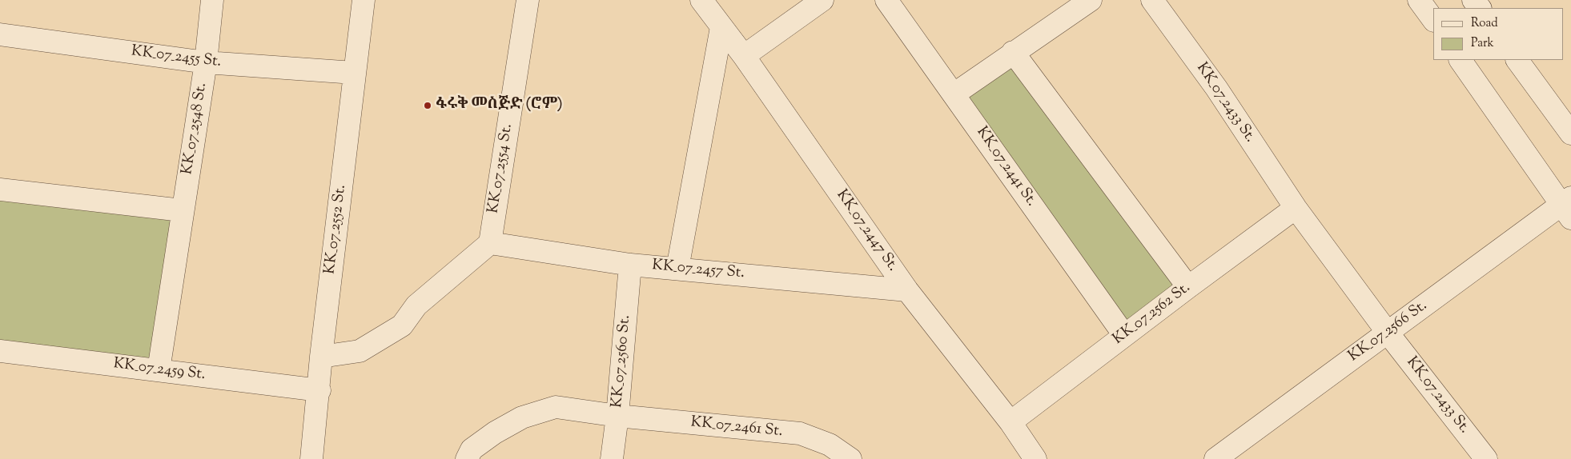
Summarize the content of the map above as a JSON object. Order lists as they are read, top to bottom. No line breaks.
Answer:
{"streets":{"street":["KK_07_2455 St.","KK_07_2433 St.","KK_07_2548 St.","KK_07_2441 St.","KK_07_2554 St.","KK_07_2552 St.","KK_07_2447 St.","KK_07_2457 St.","KK_07_2562 St.","KK_07_2566 St.","KK_07_2560 St.","KK_07_2459 St.","KK_07_2461 St."]},"crossings":[["KK_07_2455 St.","KK_07_2548 St."],["KK_07_2455 St.","KK_07_2552 St."],["KK_07_2433 St.","KK_07_2562 St."],["KK_07_2433 St.","KK_07_2566 St."],["KK_07_2548 St.","KK_07_2459 St."],["KK_07_2441 St.","KK_07_2562 St."],["KK_07_2554 St.","KK_07_2457 St."],["KK_07_2552 St.","KK_07_2459 St."],["KK_07_2447 St.","KK_07_2457 St."],["KK_07_2447 St.","KK_07_2562 St."],["KK_07_2457 St.","KK_07_2560 St."],["KK_07_2560 St.","KK_07_2461 St."]],"places":["ፋሩቅ መስጅድ (ሮም)"],"legend":["Road","Park"]}
